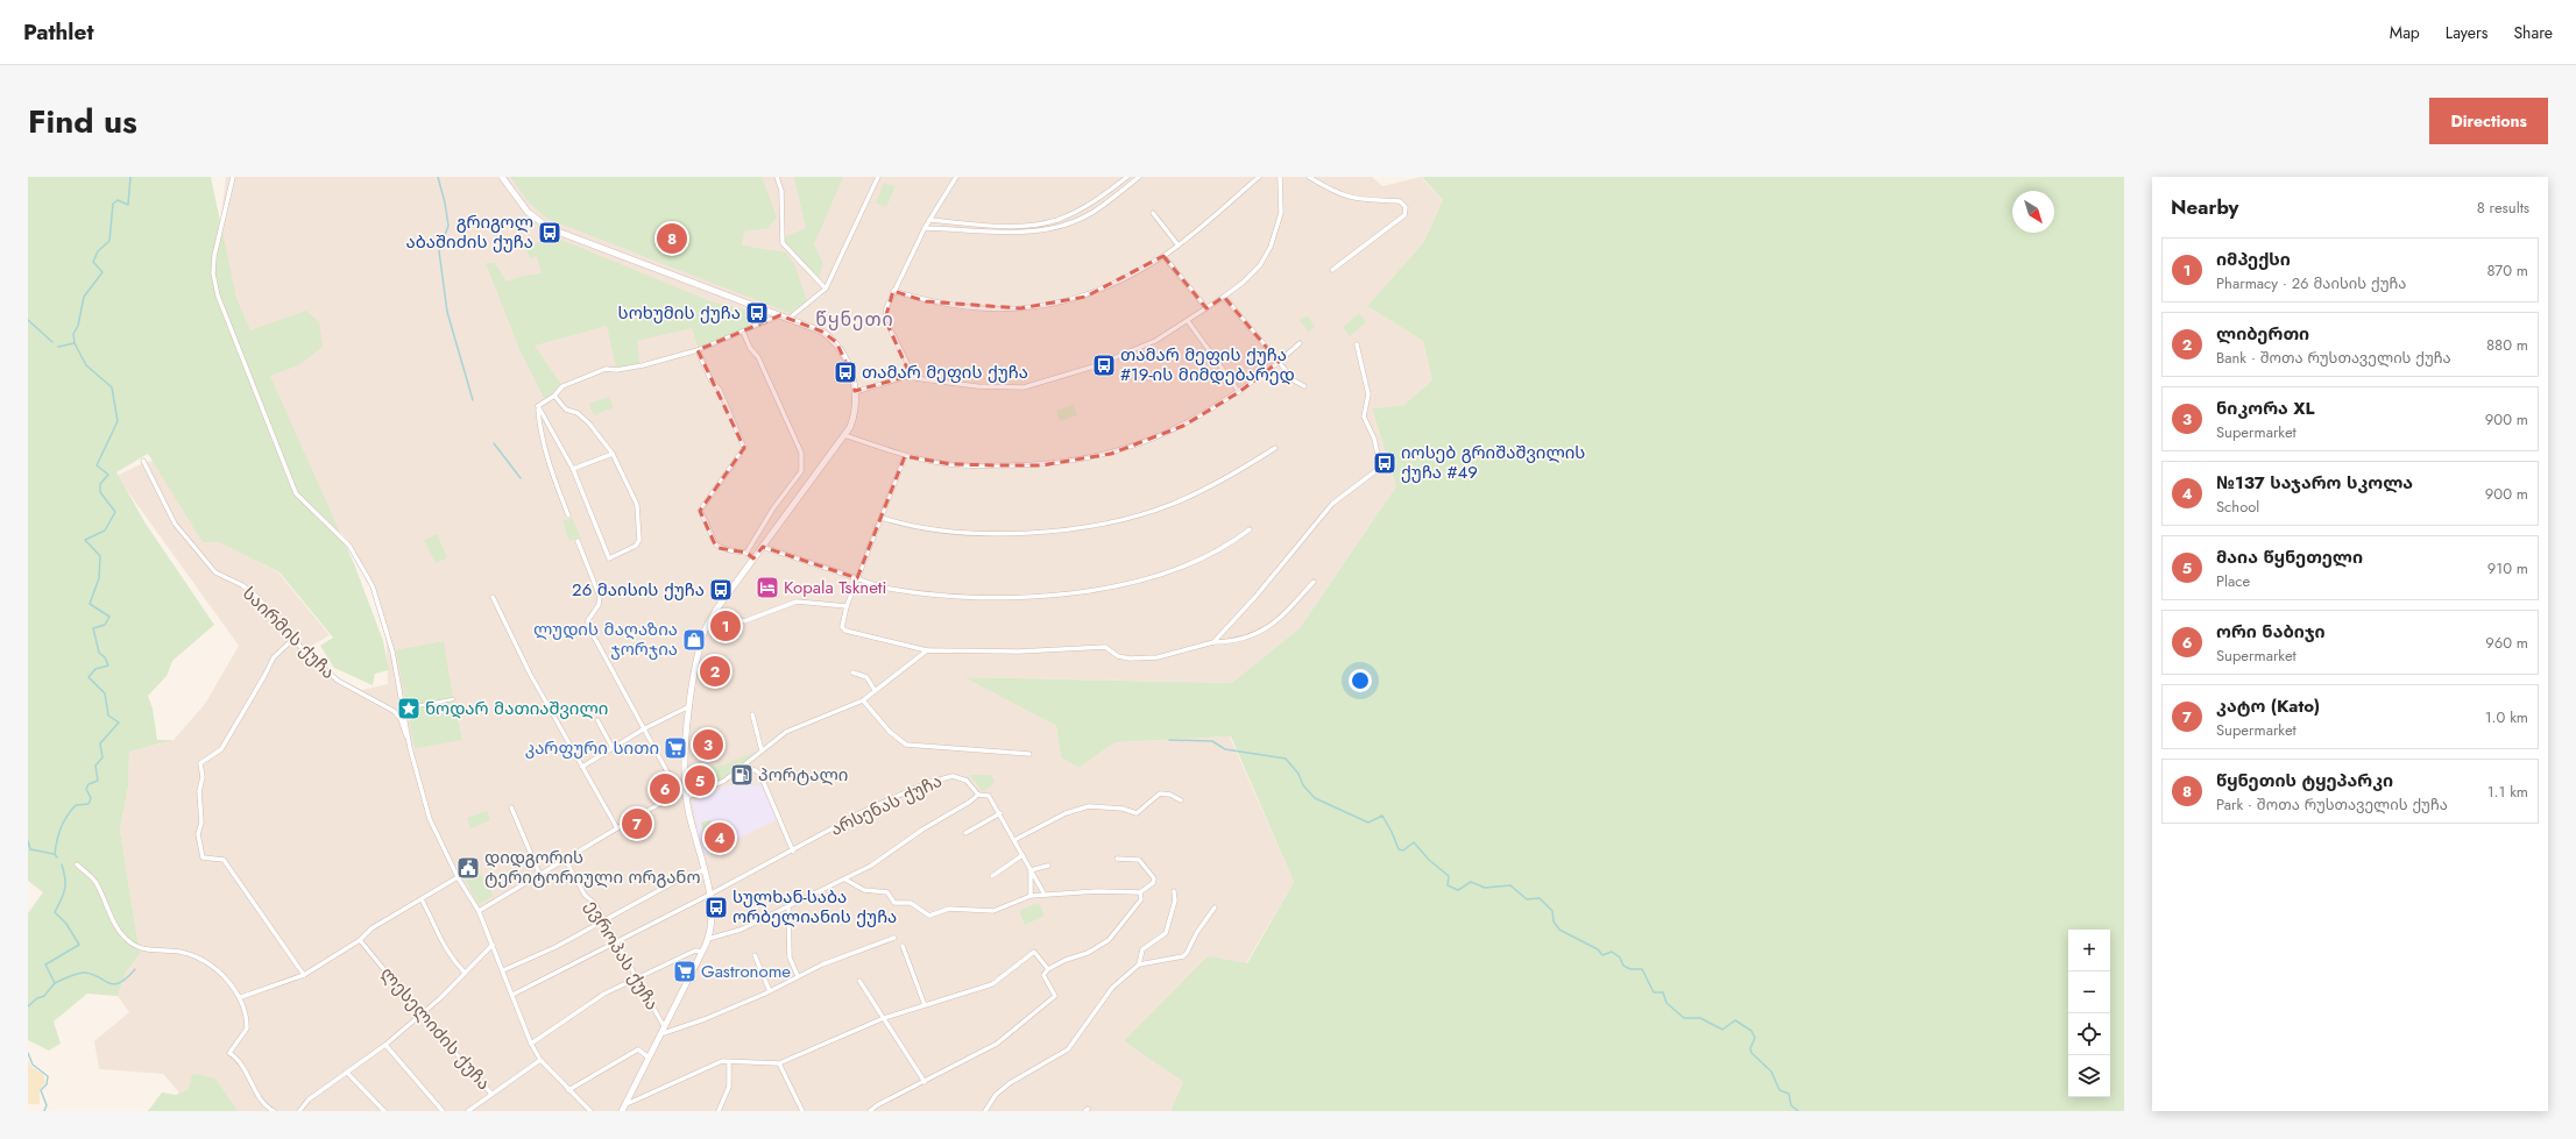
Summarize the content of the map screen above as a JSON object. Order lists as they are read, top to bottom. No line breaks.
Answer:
{"streets":{"street":["საირმის ქუჩა","არსენას ქუჩა","ევროპას ქუჩა","ლესელიძის ქუჩა"]},"districts":["წყნეთი"],"places":{"bus stop":["გრიგოლ აბაშიძის ქუჩა","სოხუმის ქუჩა","თამარ მეფის ქუჩა #19-ის მიმდებარედ","თამარ მეფის ქუჩა","იოსებ გრიშაშვილის ქუჩა #49","26 მაისის ქუჩა","სულხან-საბა ორბელიანის ქუჩა"],"hotel":["Kopala Tskneti"],"shop":["ლუდის მაღაზია ჯორჯია"],"place":["ნოდარ მათიაშვილი"],"supermarket":["კარფური სითი","Gastronome"],"fuel station":["პორტალი"],"public building":["დიდგორის ტერიტორიული ორგანო"]},"north":"bottom right","page":{"header":"Pathlet","nav":["Map","Layers","Share"],"title":"Find us","buttons":"Directions","heading":["Nearby","8 results"],"pins":["8","1","2","3","5","6","7","4"],"list":[{"mark":"1","name":"იმპექსი","note":"Pharmacy · 26 მაისის ქუჩა","value":"870 m"},{"mark":"2","name":"ლიბერთი","note":"Bank · შოთა რუსთაველის ქუჩა","value":"880 m"},{"mark":"3","name":"ნიკორა XL","note":"Supermarket","value":"900 m"},{"mark":"4","name":"№137 საჯარო სკოლა","note":"School","value":"900 m"},{"mark":"5","name":"მაია წყნეთელი","note":"Place","value":"910 m"},{"mark":"6","name":"ორი ნაბიჯი","note":"Supermarket","value":"960 m"},{"mark":"7","name":"კატო (Kato)","note":"Supermarket","value":"1.0 km"},{"mark":"8","name":"წყნეთის ტყეპარკი","note":"Park · შოთა რუსთაველის ქუჩა","value":"1.1 km"}],"map_buttons":["+","−"]}}
